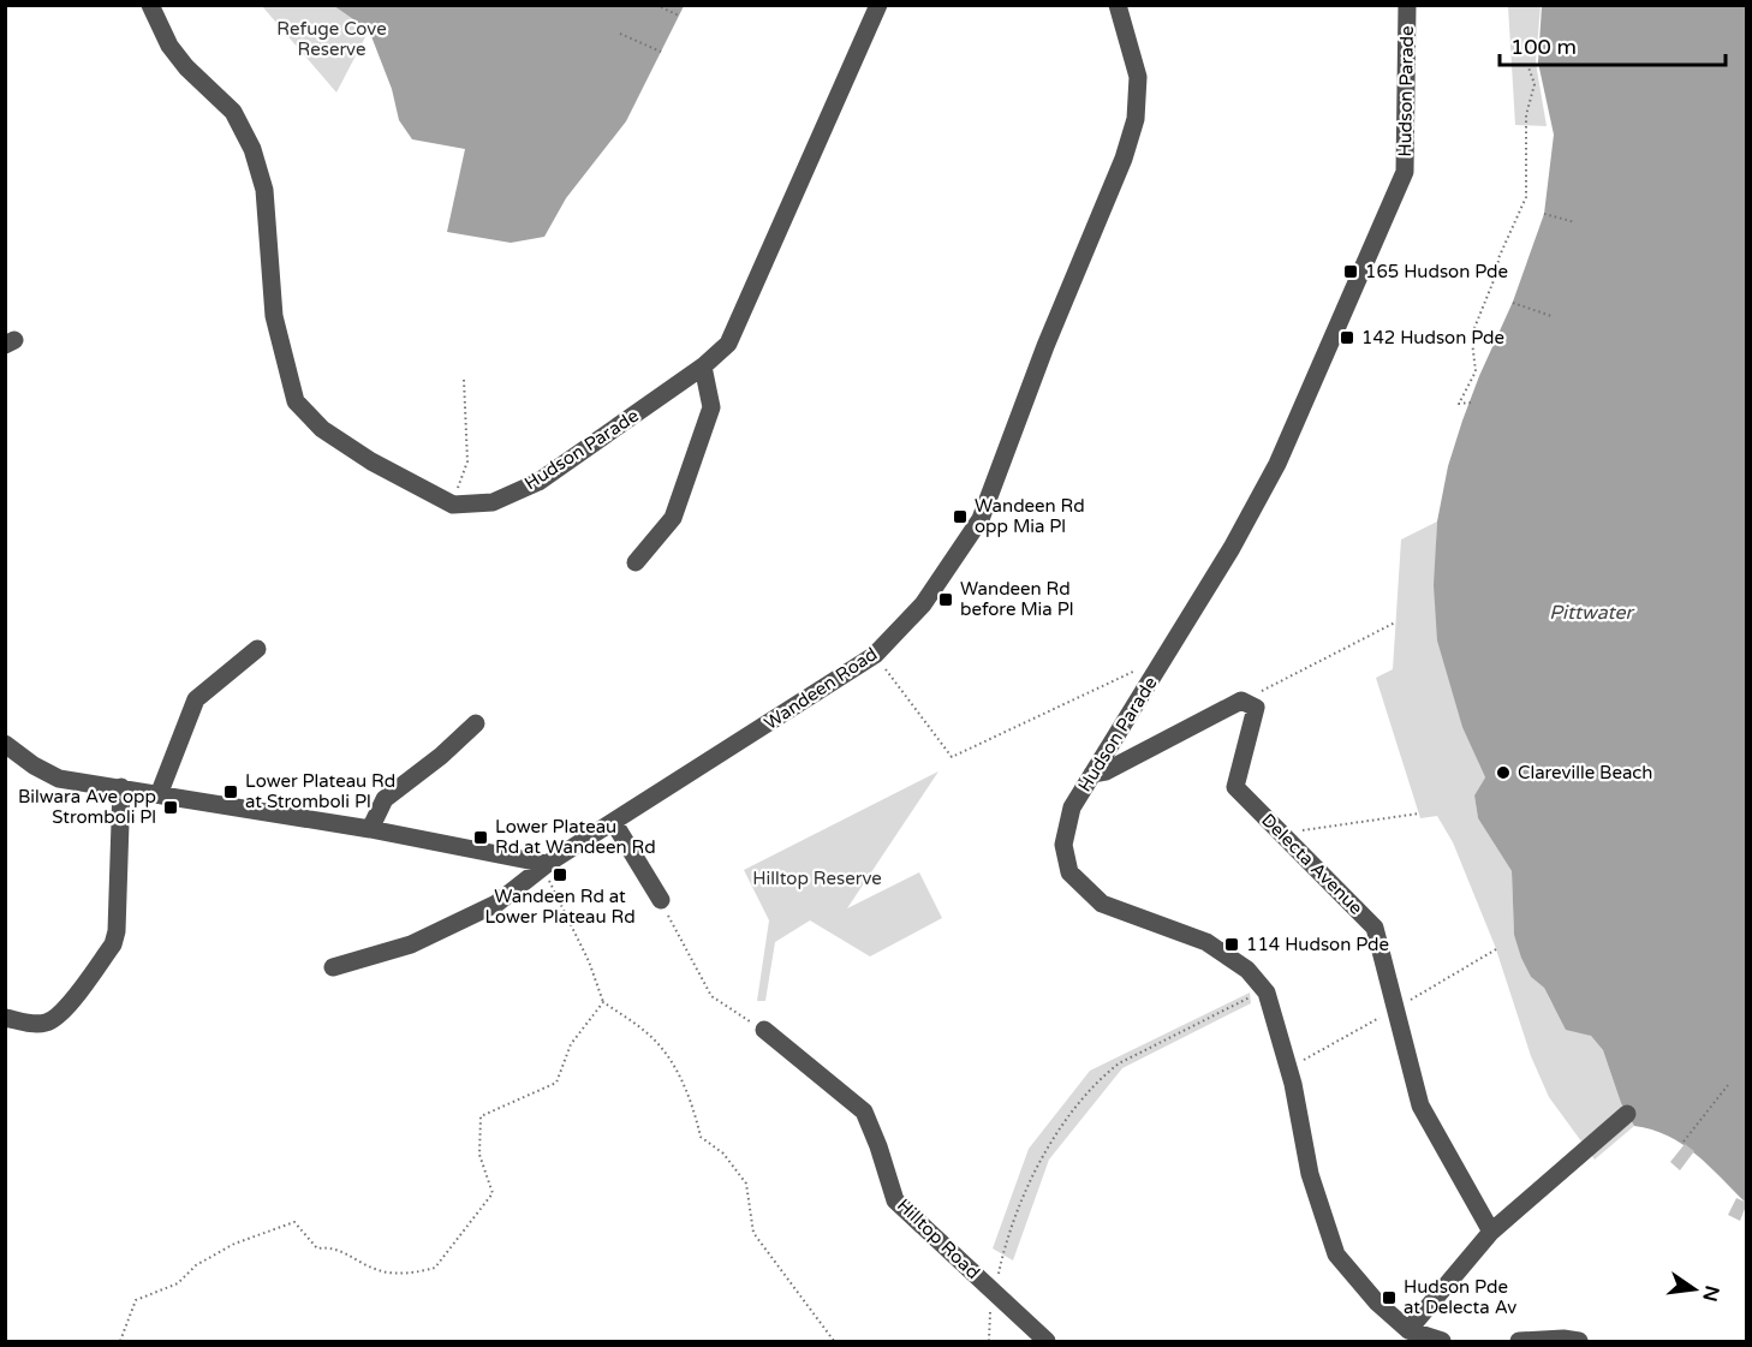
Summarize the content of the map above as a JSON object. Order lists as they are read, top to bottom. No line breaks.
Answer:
{"streets":{"street":["Hudson Parade","Wandeen Road","Delecta Avenue","Hilltop Road"]},"water":["Pittwater"],"parks":["Refuge Cove Reserve","Hilltop Reserve"],"places":{"transit":["165 Hudson Pde","142 Hudson Pde","Wandeen Rd opp Mia Pl","Wandeen Rd before Mia Pl","Lower Plateau Rd at Stromboli Pl","Bilwara Ave opp Stromboli Pl","Lower Plateau Rd at Wandeen Rd","Wandeen Rd at Lower Plateau Rd","114 Hudson Pde","Hudson Pde at Delecta Av"],"other":["Clareville Beach"]},"scale_bar":"100 m","north":"right"}
